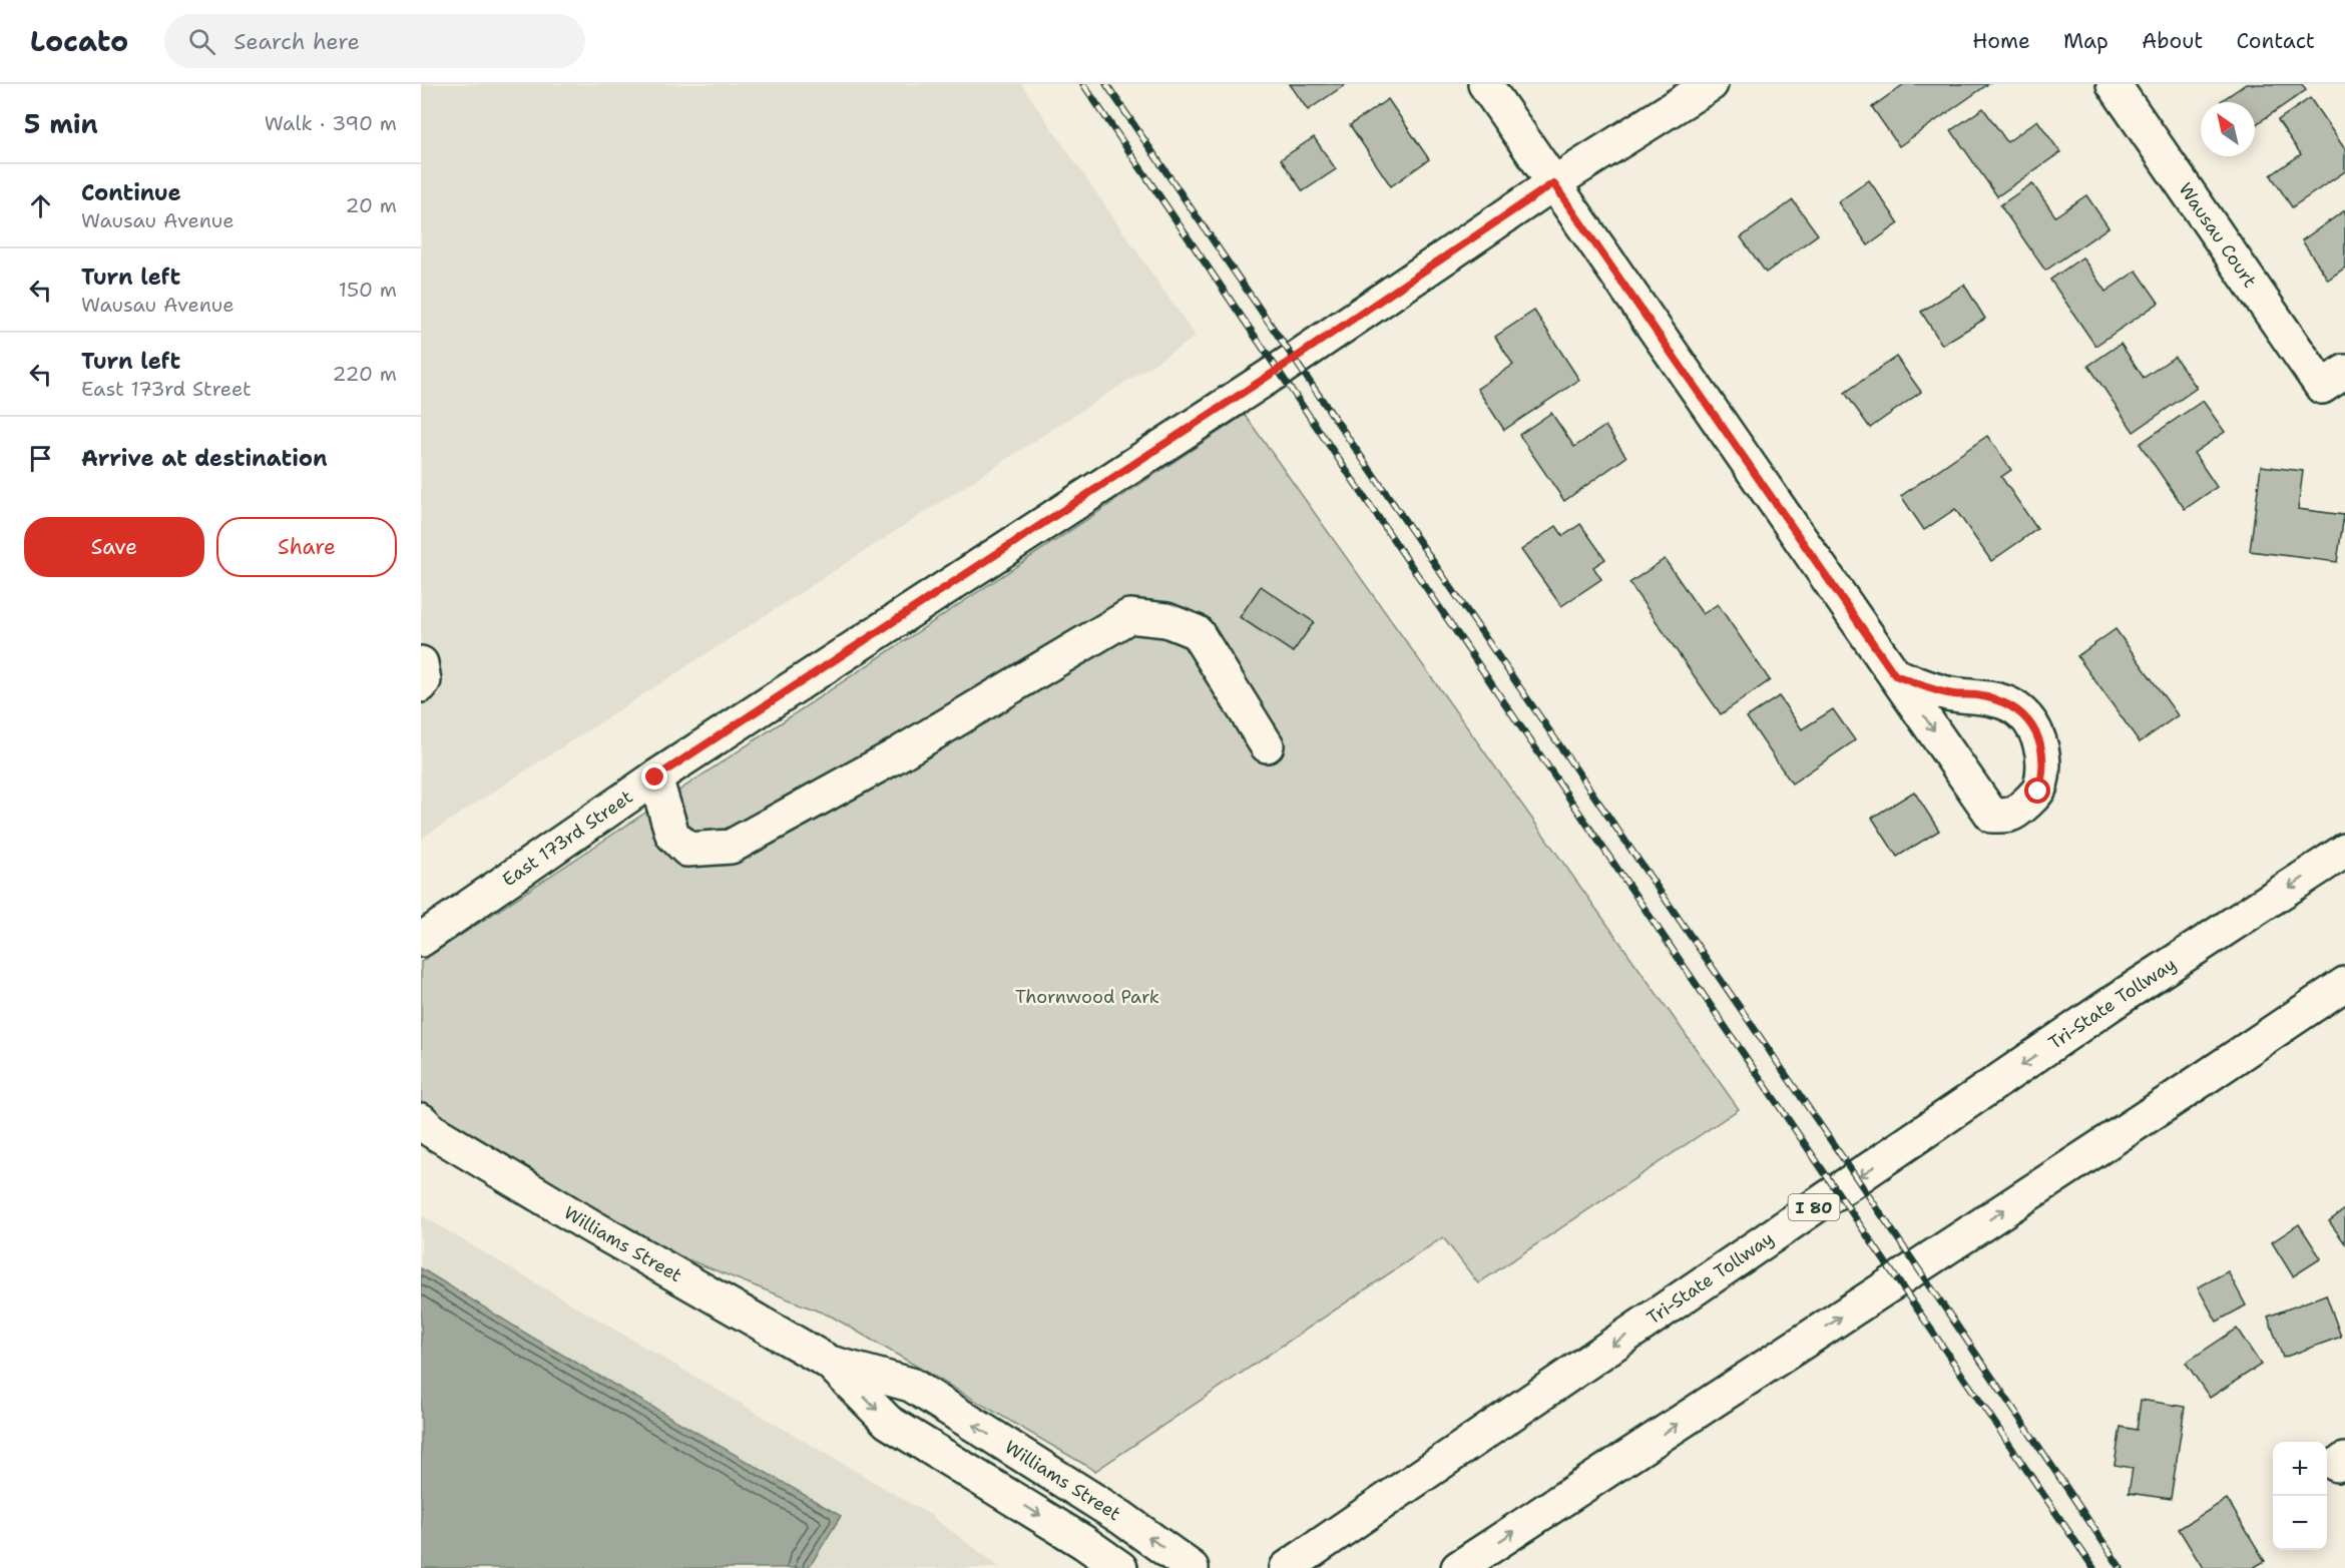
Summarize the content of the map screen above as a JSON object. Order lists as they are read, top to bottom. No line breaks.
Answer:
{"streets":{"main road":["Wausau Court","East 173rd Street","Tri-State Tollway","I 80","Williams Street"]},"parks":["Thornwood Park"],"north":"top left","page":{"header":"Locato","search":"Search here","nav":["Home","Map","About","Contact"],"heading":["5 min","Walk · 390 m"],"list":[["Continue","Wausau Avenue","20 m"],["Turn left","Wausau Avenue","150 m"],["Turn left","East 173rd Street","220 m"],"Arrive at destination"],"buttons":["Save","Share"],"map_buttons":["+","−"]}}
